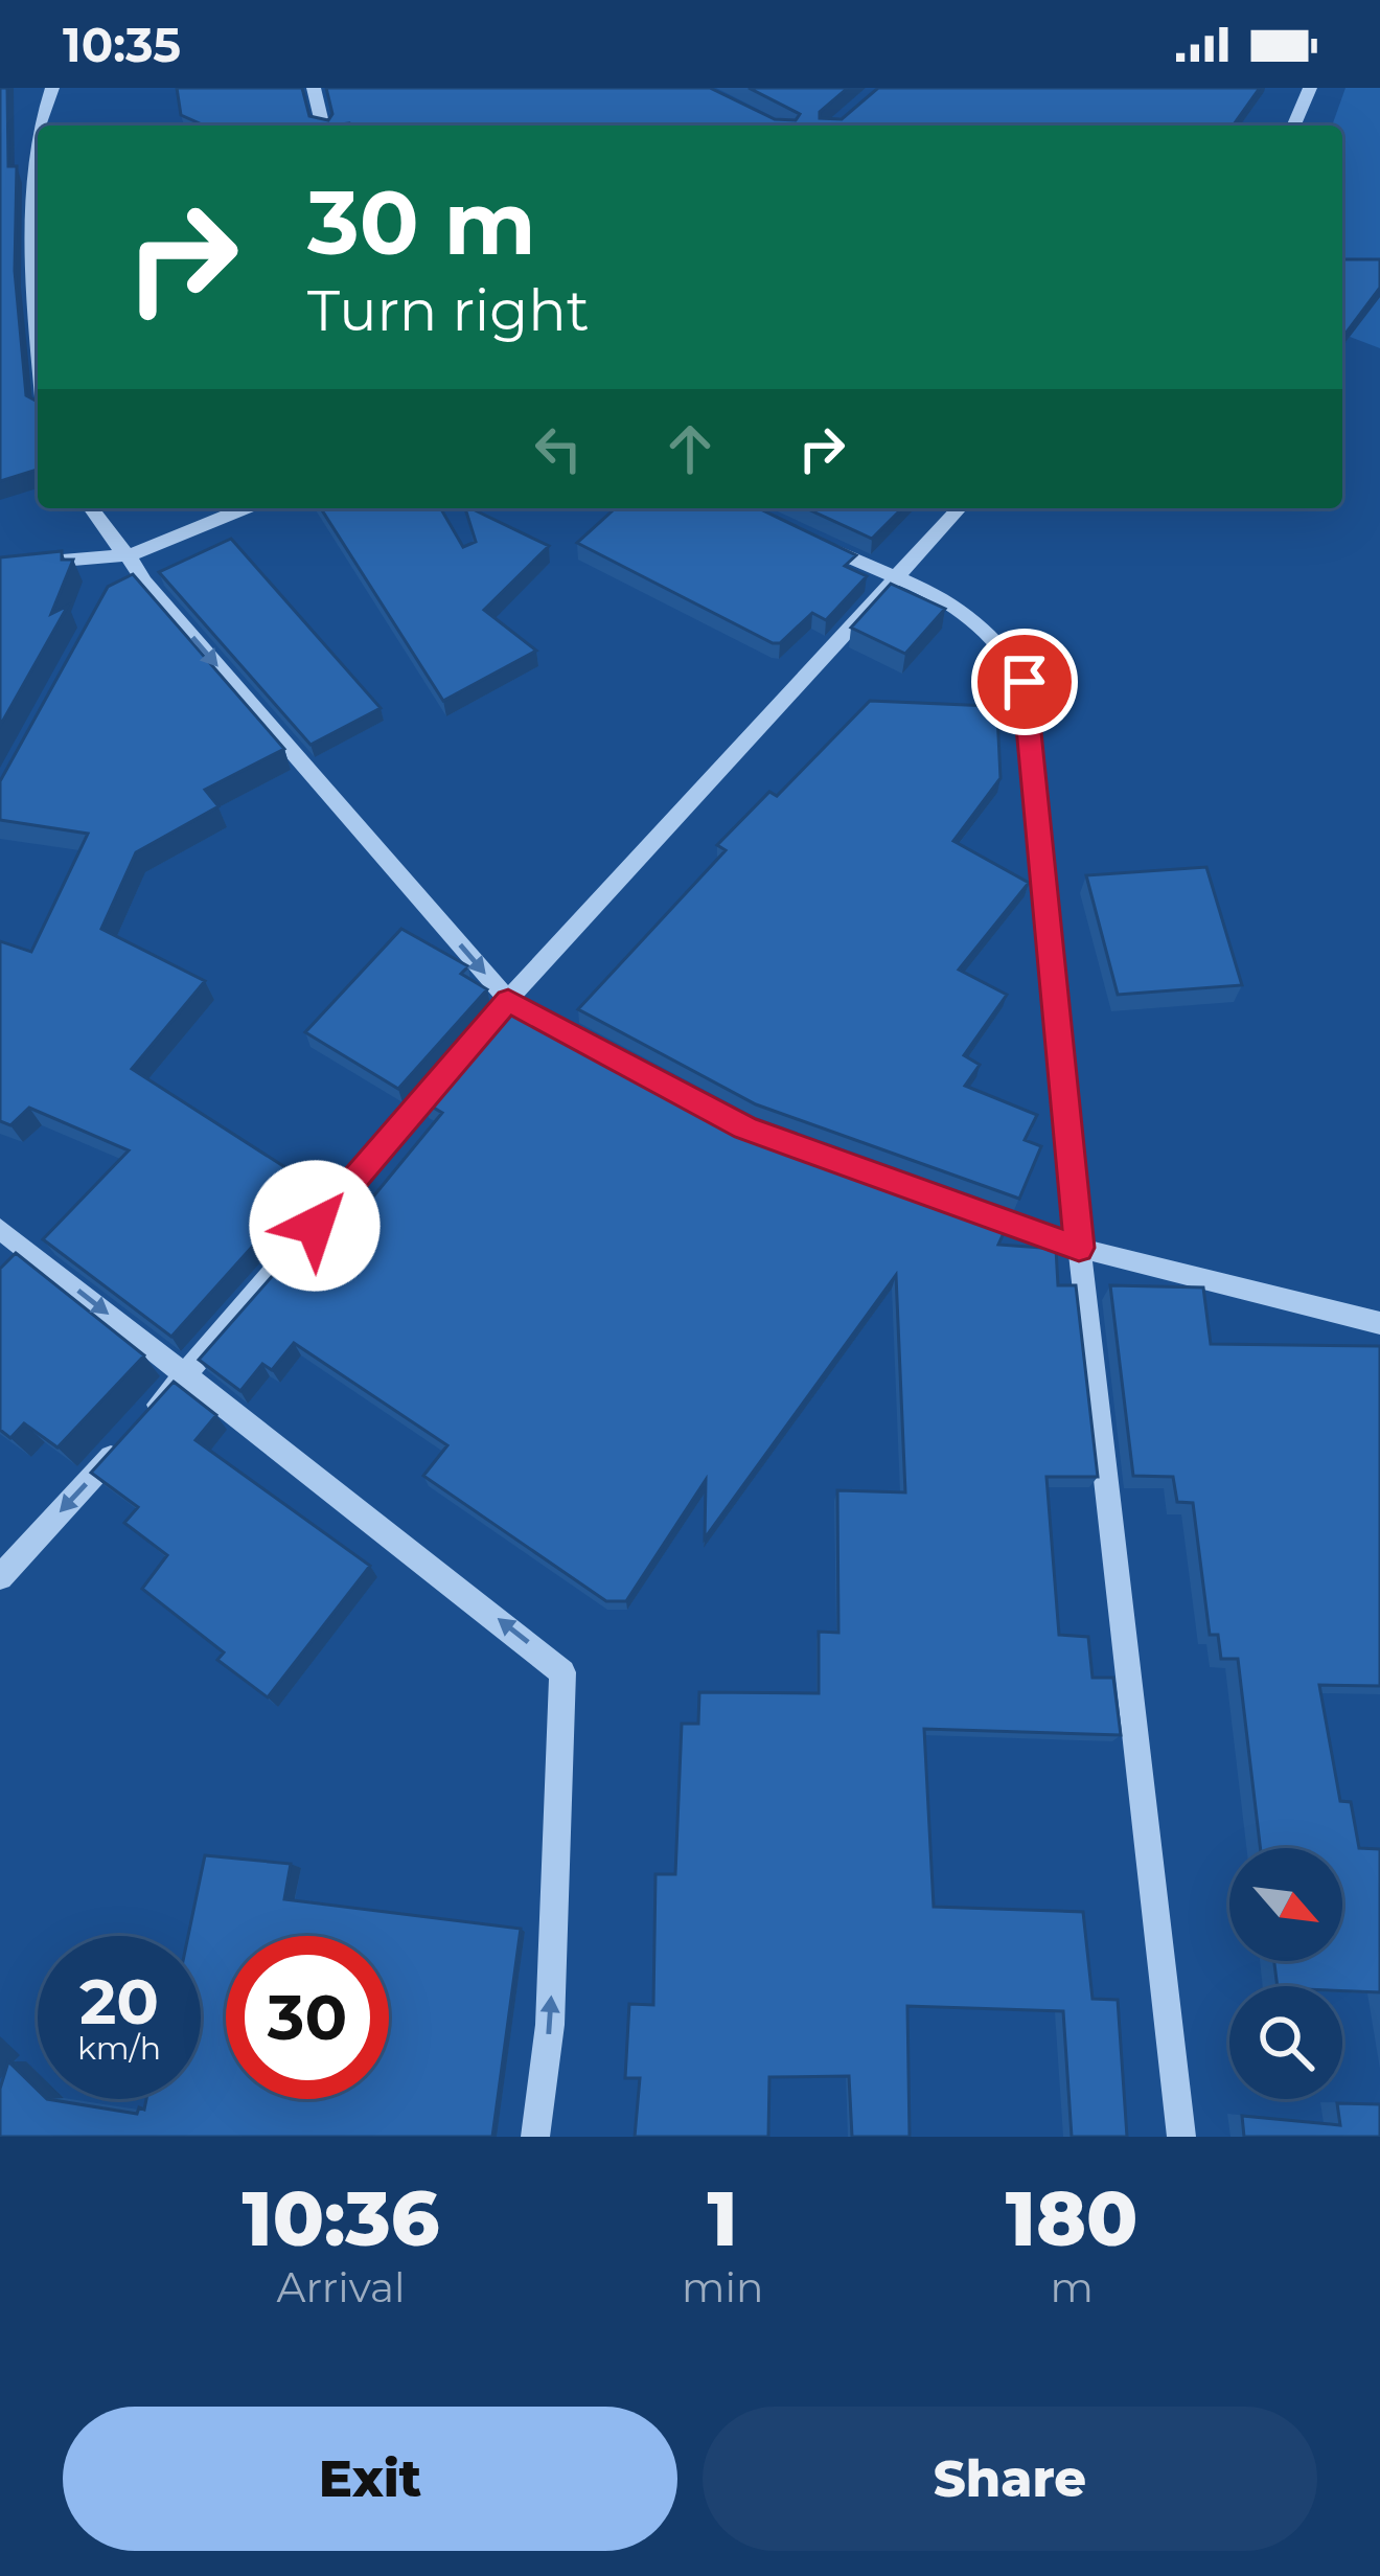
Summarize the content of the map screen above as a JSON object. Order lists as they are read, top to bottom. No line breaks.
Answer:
{"north":"bottom right","page":{"status":"10:35","turn":["30 m","Turn right"],"speed":"20 km/h","limit":"30","eta":["10:36","Arrival","1","min","180","m"],"buttons":["Exit","Share"]}}
